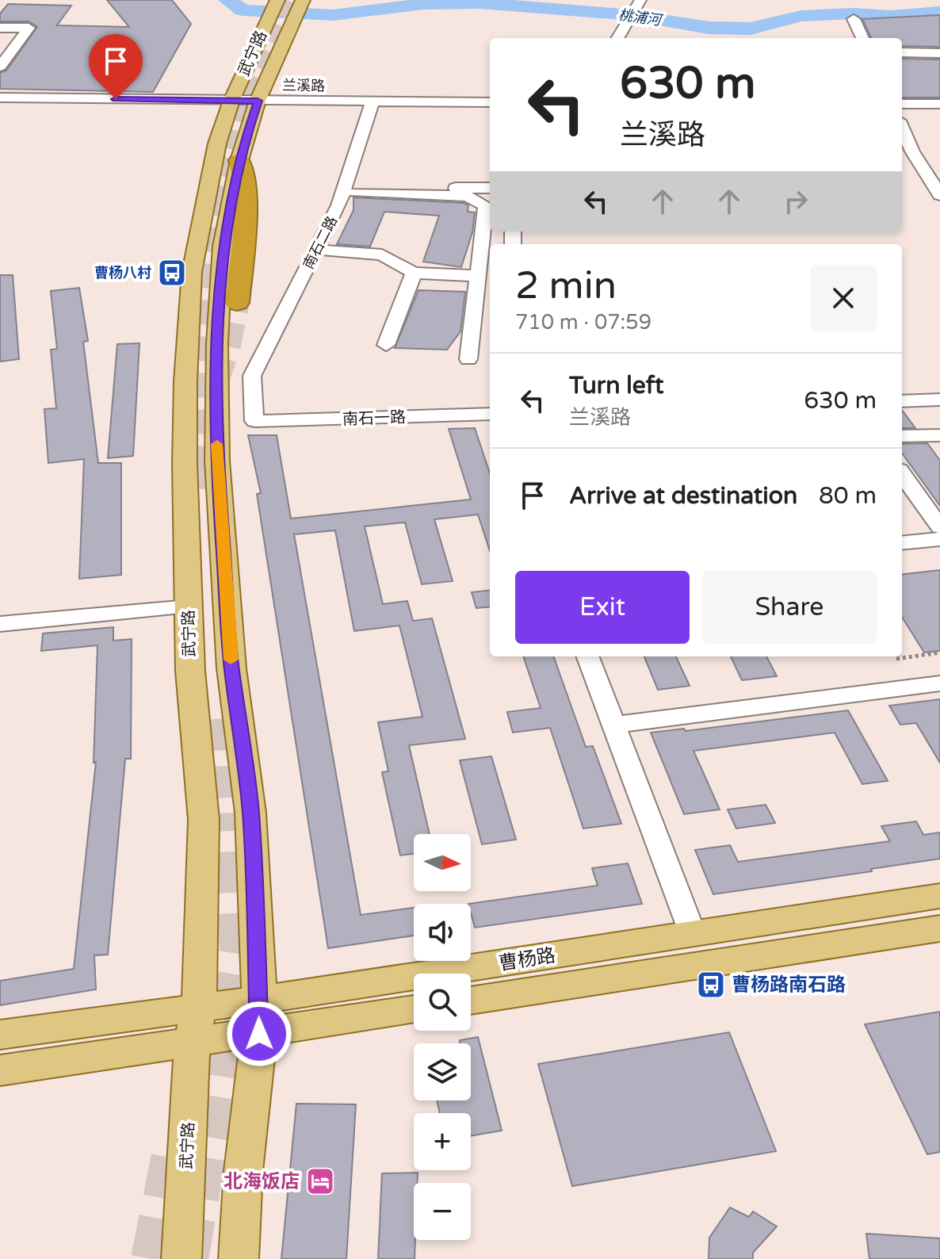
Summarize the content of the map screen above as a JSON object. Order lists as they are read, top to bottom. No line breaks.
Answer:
{"streets":{"main road":["武宁路","曹杨路"],"street":["兰溪路","南石二路","南石一路"]},"crossings":[["武宁路","兰溪路"],["武宁路","曹杨路"],["兰溪路","南石二路"],["南石二路","南石一路"]],"water":["桃浦河"],"places":{"bus stop":["曹杨八村","曹杨路南石路"],"hotel":["北海饭店"]},"north":"right","page":{"turn":["630 m","兰溪路"],"heading":["2 min","710 m · 07:59"],"list":[{"name":"Turn left","note":"兰溪路","value":"630 m"},{"name":"Arrive at destination","value":"80 m"}],"buttons":["Exit","Share"],"map_buttons":["+","−"]}}
